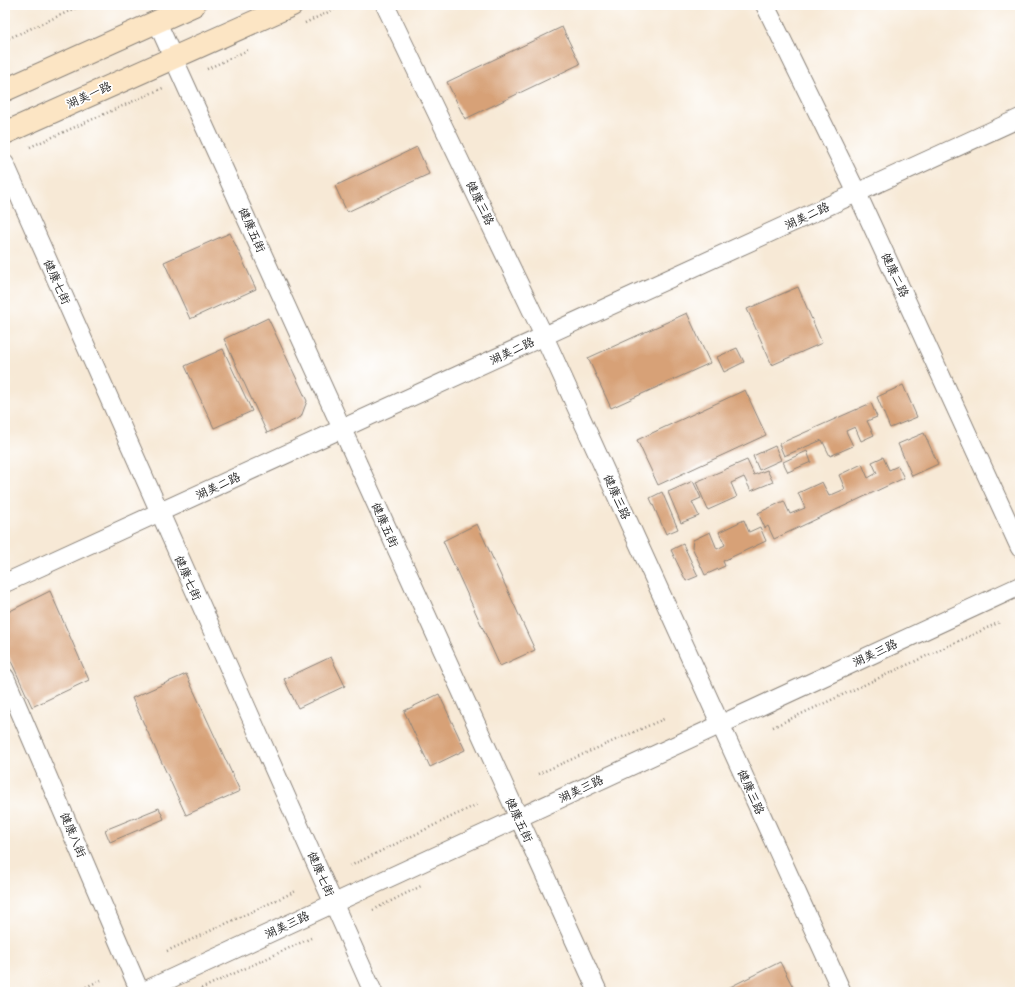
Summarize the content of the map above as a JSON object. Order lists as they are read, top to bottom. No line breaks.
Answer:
{"streets":{"street":["湖美一路","健康三路","湖美二路","健康五街","健康二路","健康七街","湖美三路","健康八街"]},"crossings":[["湖美一路","健康五街"],["健康三路","湖美二路"],["健康三路","湖美三路"],["湖美二路","健康五街"],["湖美二路","健康二路"],["湖美二路","健康七街"],["健康五街","湖美三路"],["健康七街","湖美三路"],["湖美三路","健康八街"]]}
